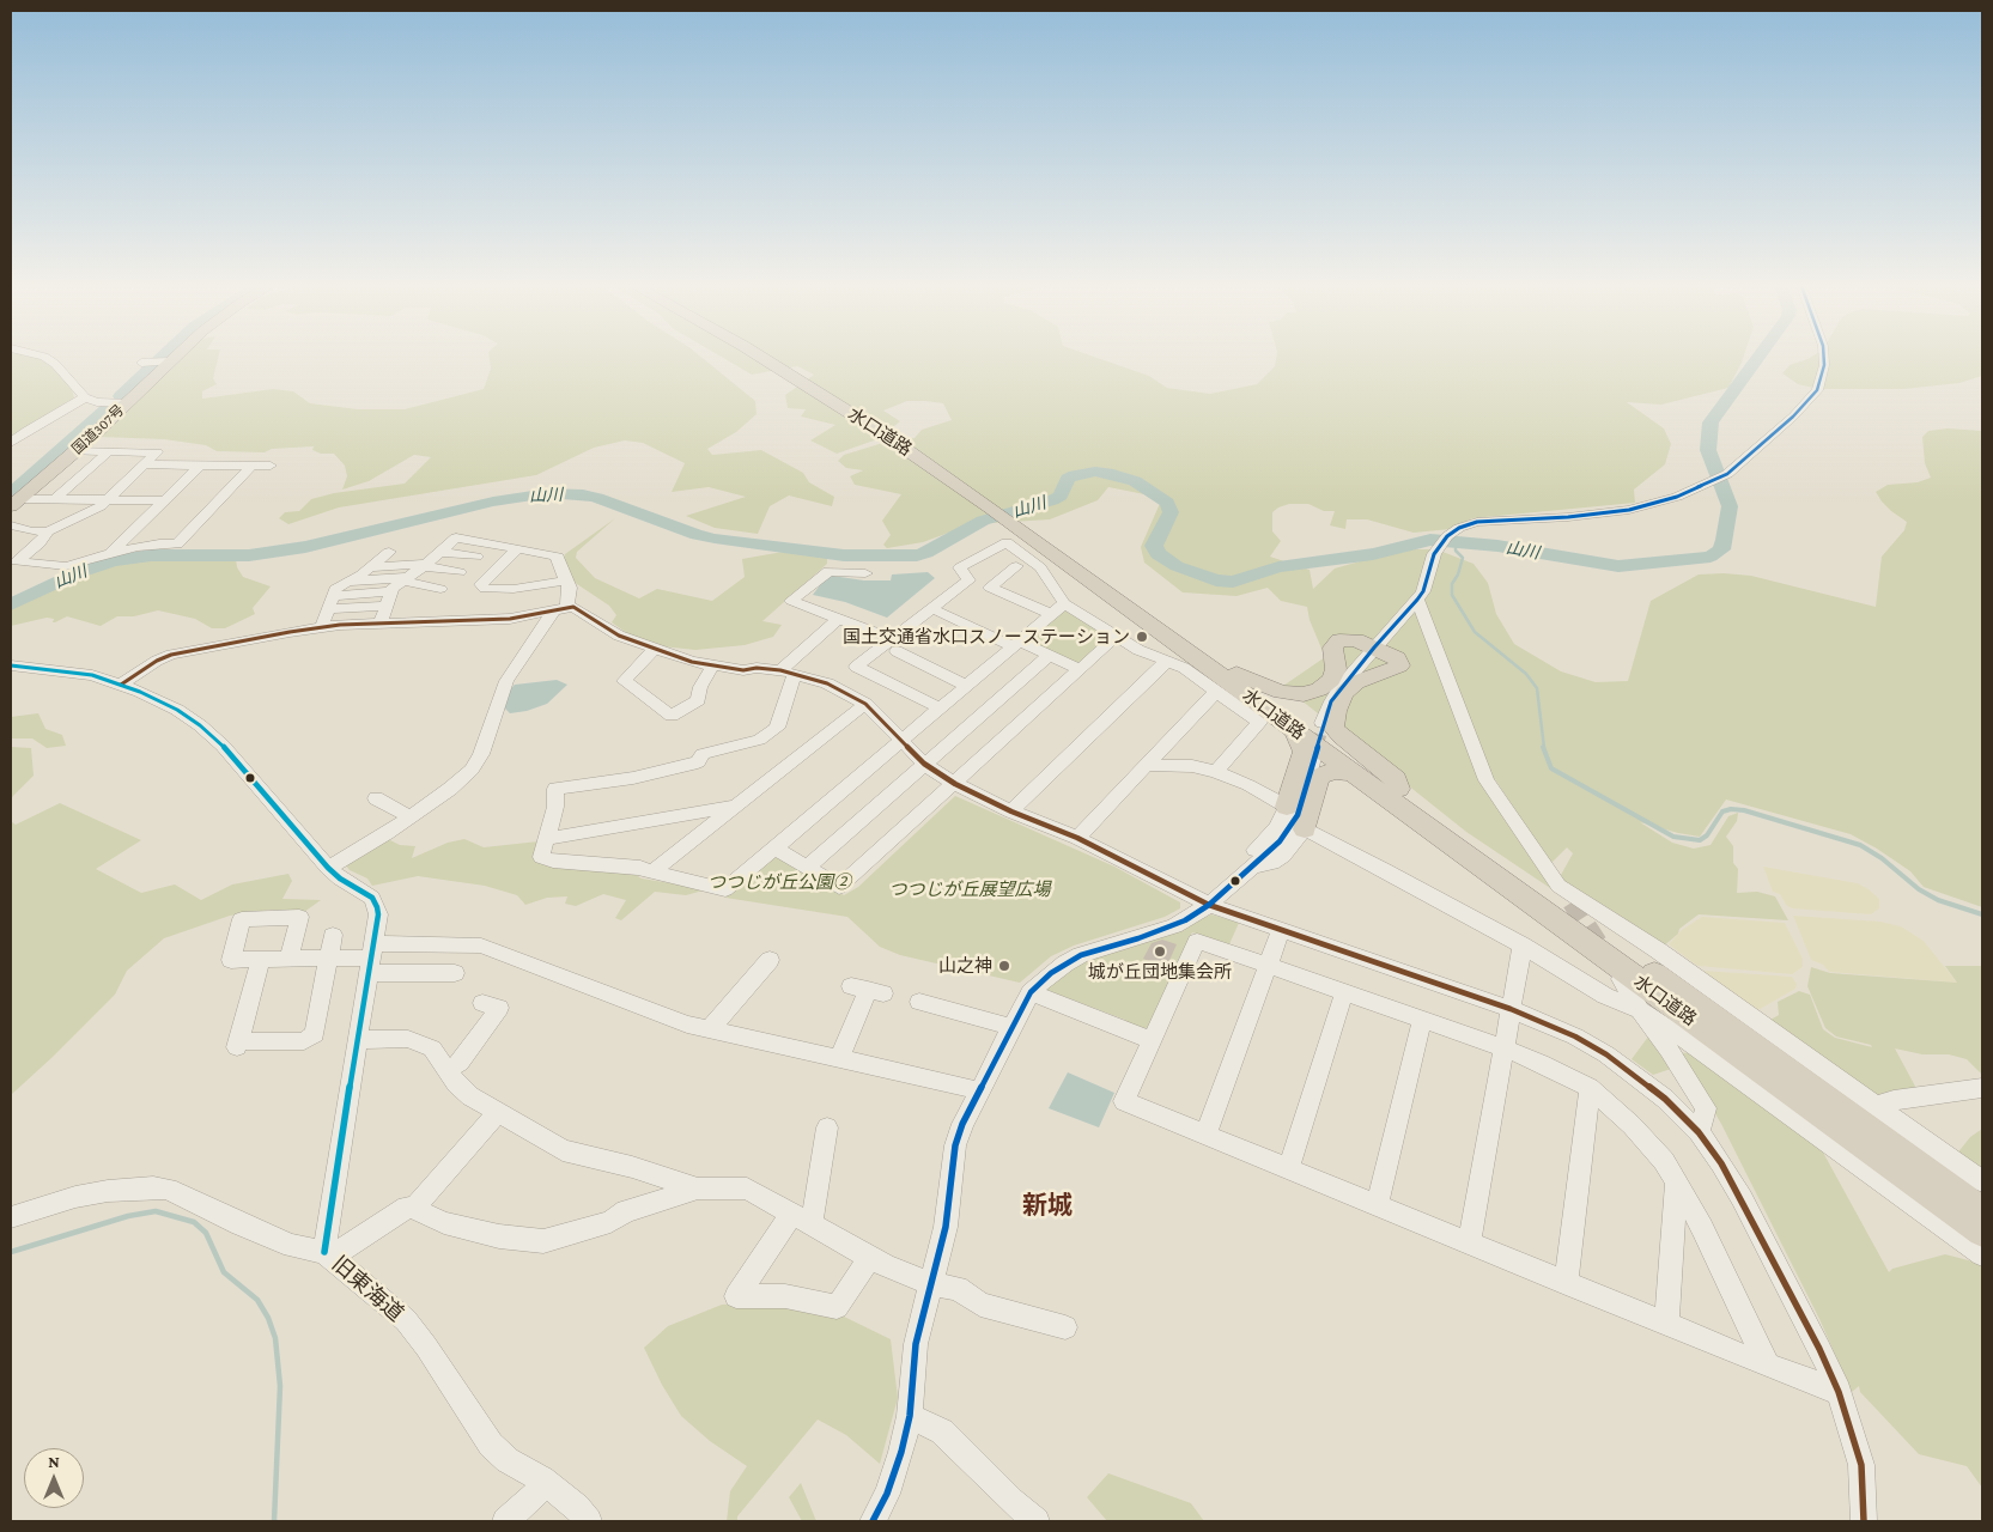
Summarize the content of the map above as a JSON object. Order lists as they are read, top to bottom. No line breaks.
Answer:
{"streets":{"highway":["国道307号","水口道路"],"street":["旧東海道"]},"districts":["新城"],"water":["山川"],"parks":["つつじが丘公園②","つつじが丘展望広場"],"places":["国土交通省水口スノーステーション","城が丘団地集会所","山之神"],"north":"top"}
